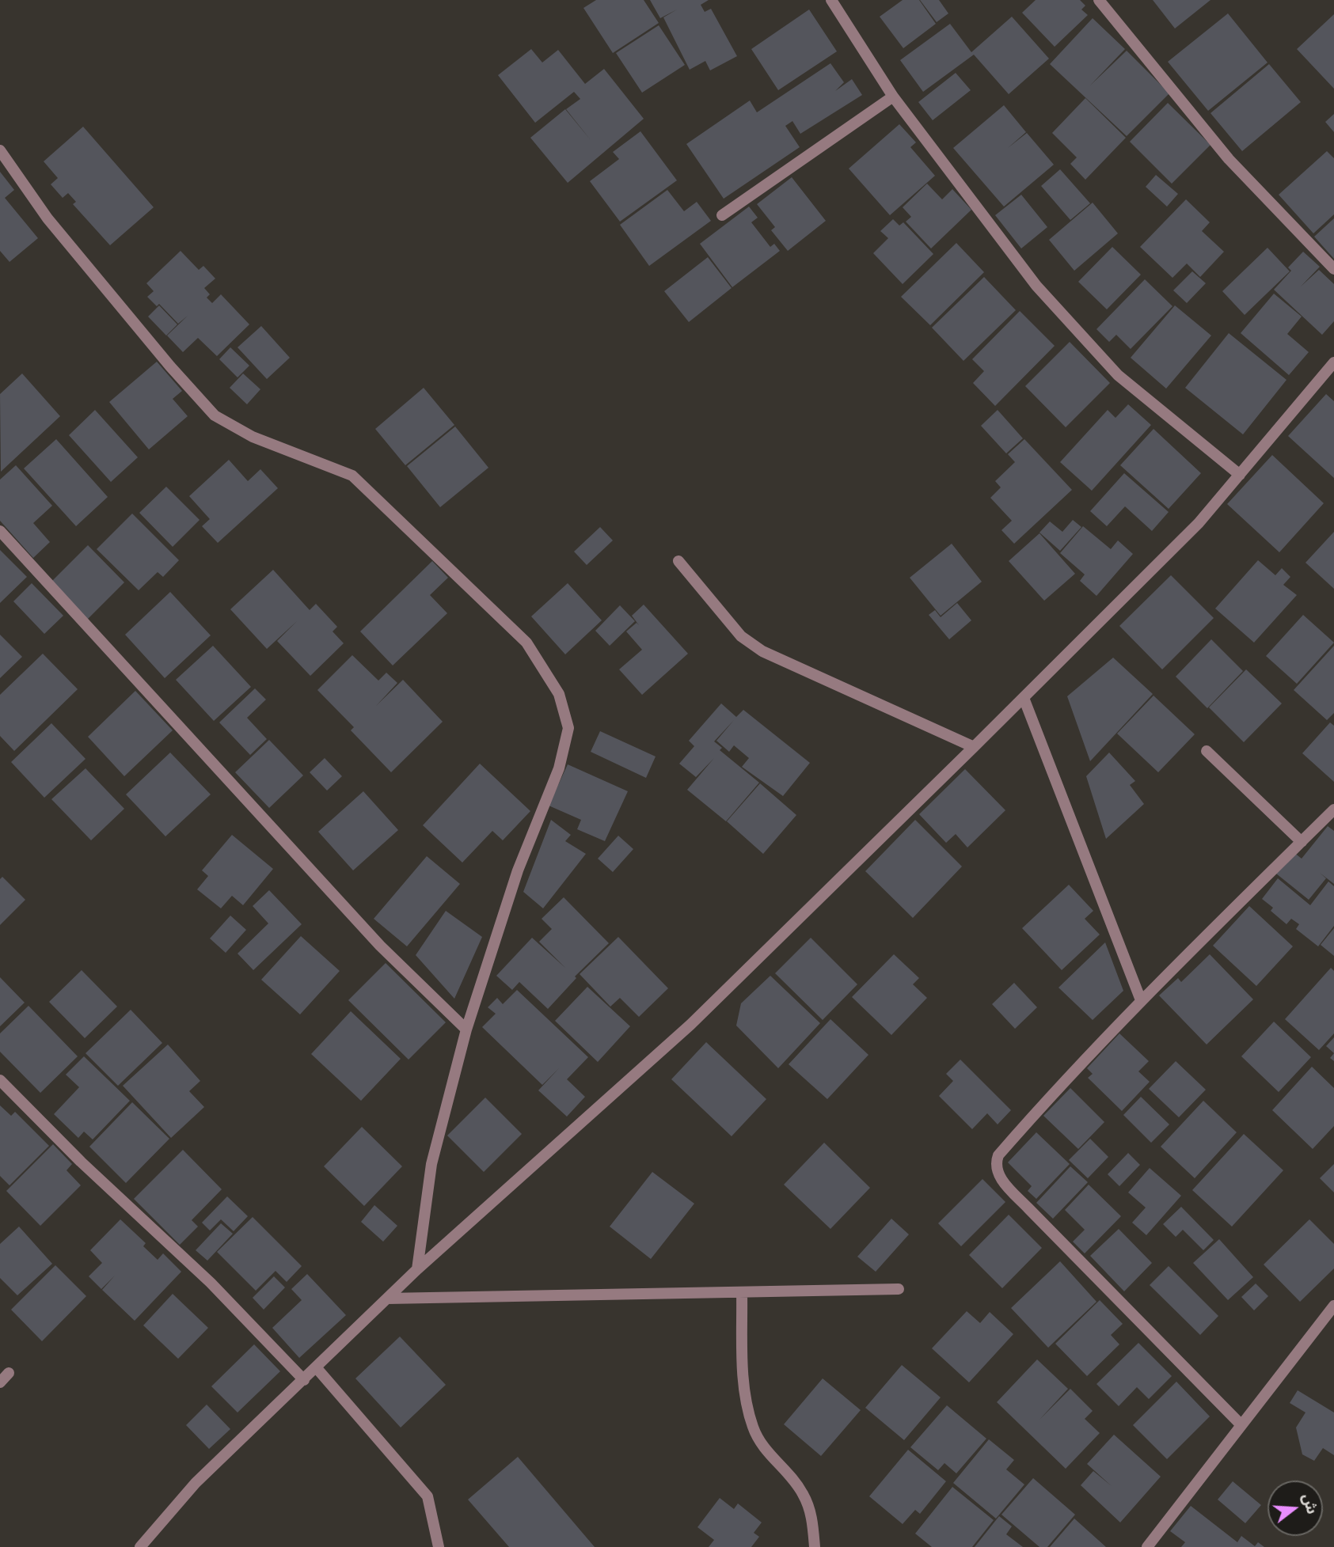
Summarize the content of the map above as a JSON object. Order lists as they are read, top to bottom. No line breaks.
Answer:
{"north":"right"}
